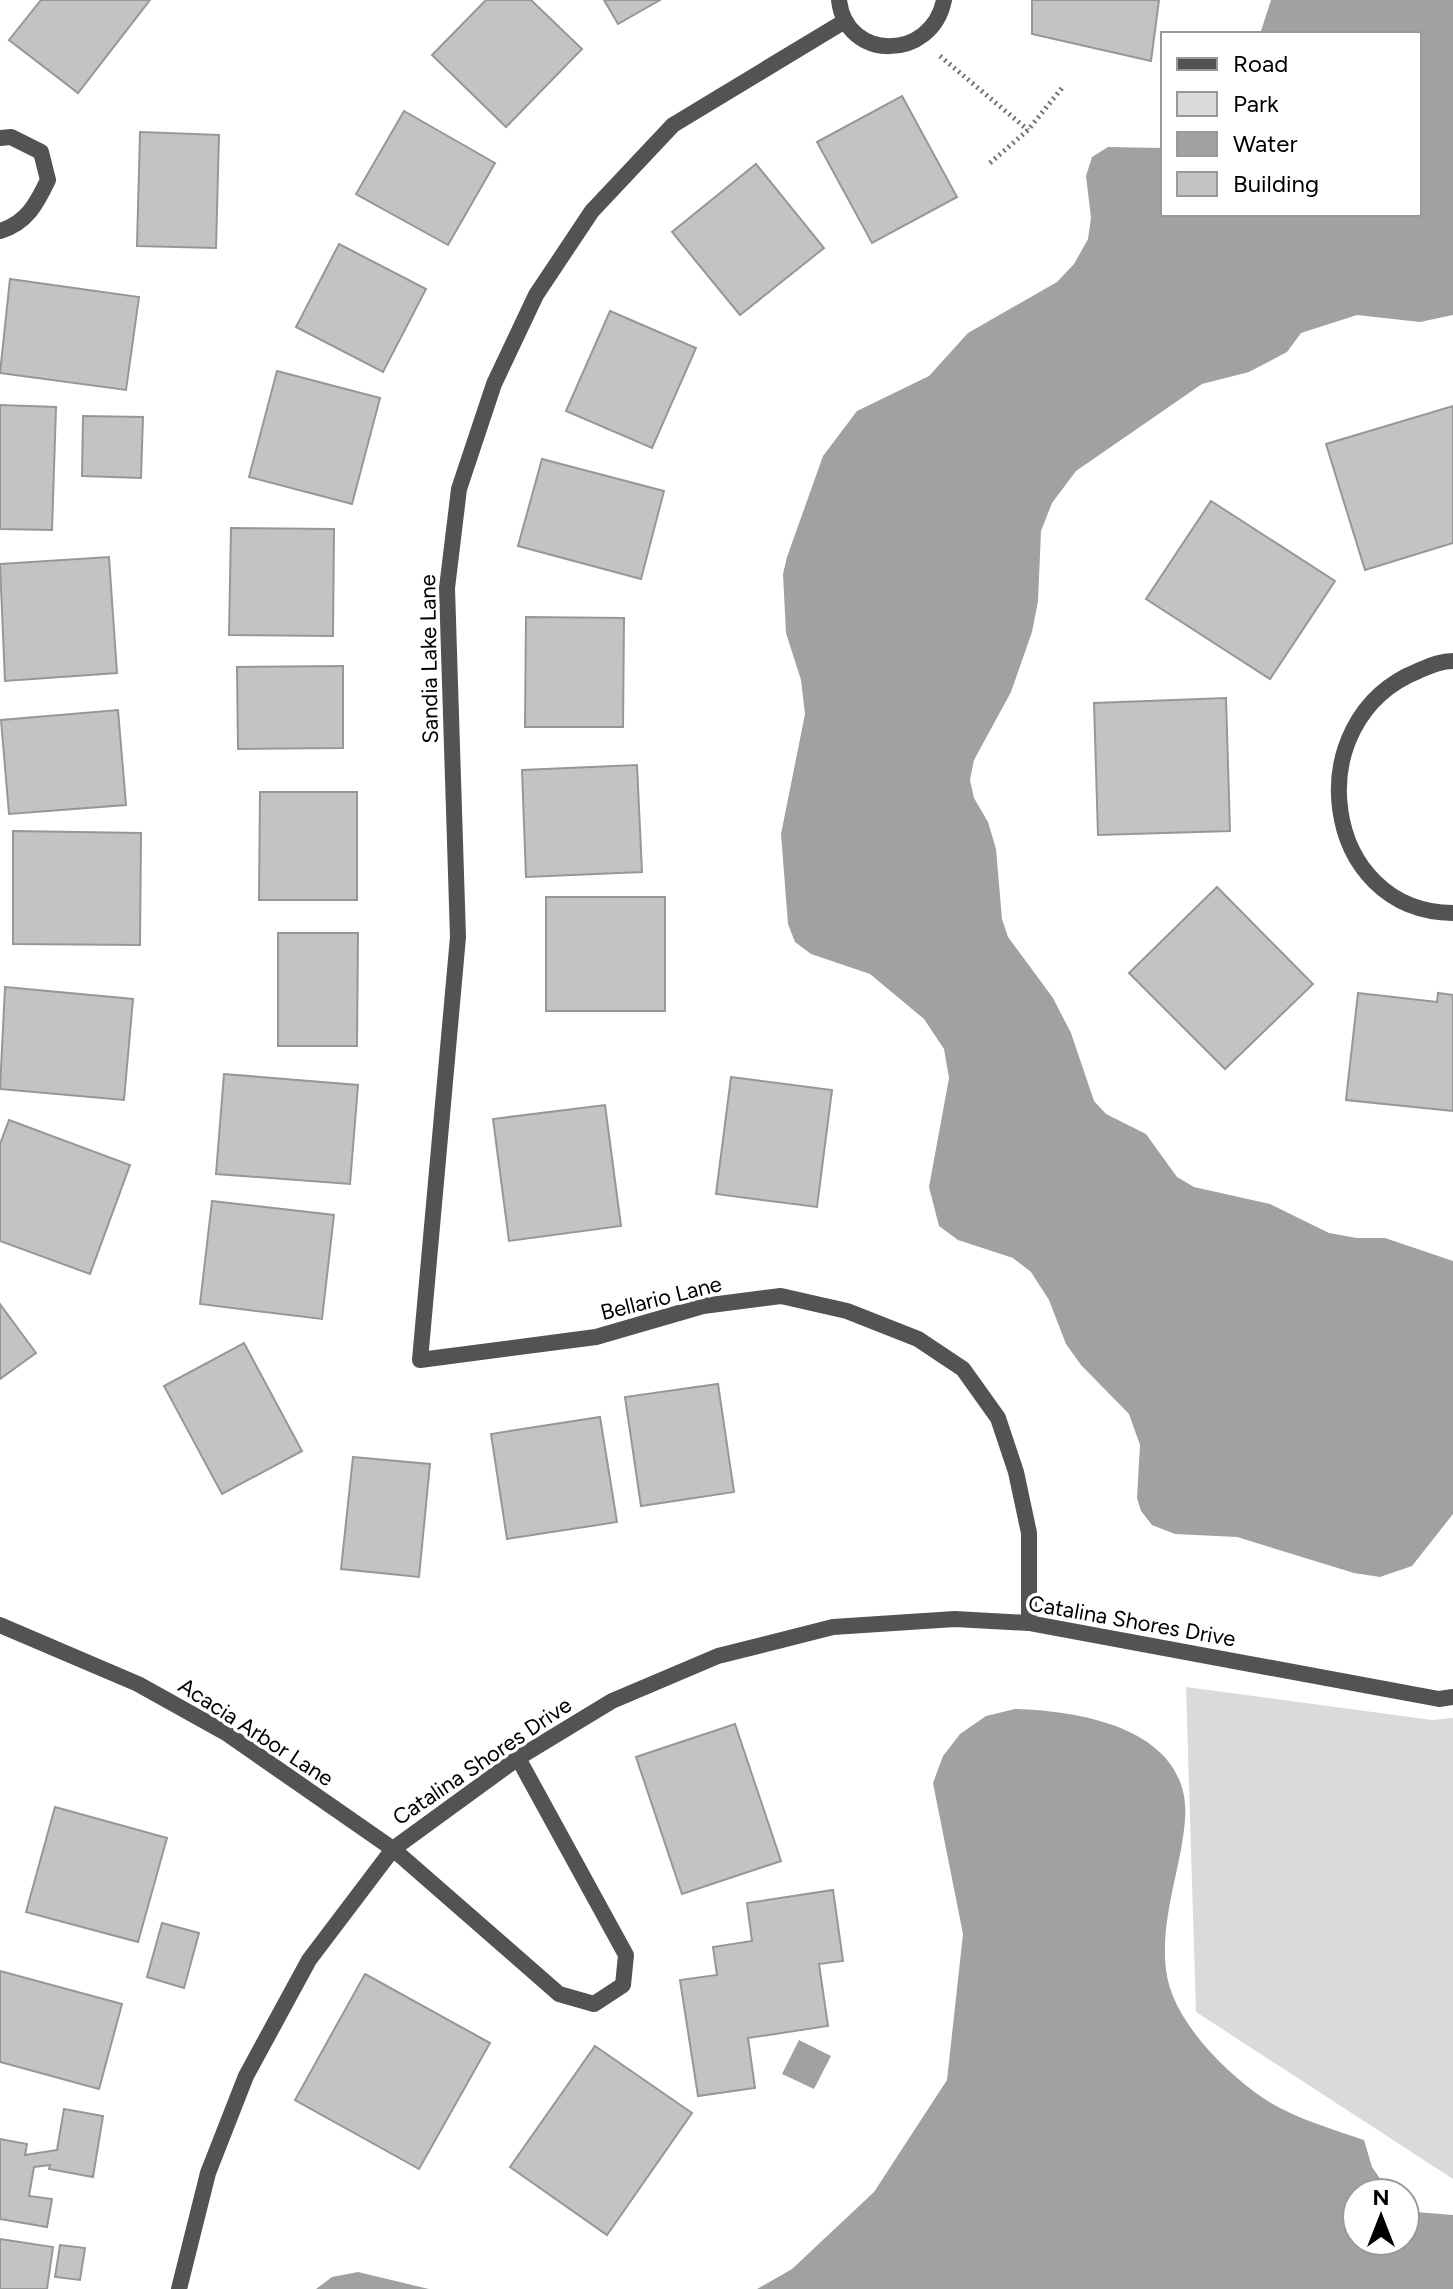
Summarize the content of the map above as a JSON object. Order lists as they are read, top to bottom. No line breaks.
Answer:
{"streets":{"street":["Sandia Lake Lane","Bellario Lane","Catalina Shores Drive","Acacia Arbor Lane"]},"crossings":[["Sandia Lake Lane","Bellario Lane"],["Bellario Lane","Catalina Shores Drive"],["Catalina Shores Drive","Acacia Arbor Lane"]],"legend":["Road","Park","Water","Building"],"north":"top"}
